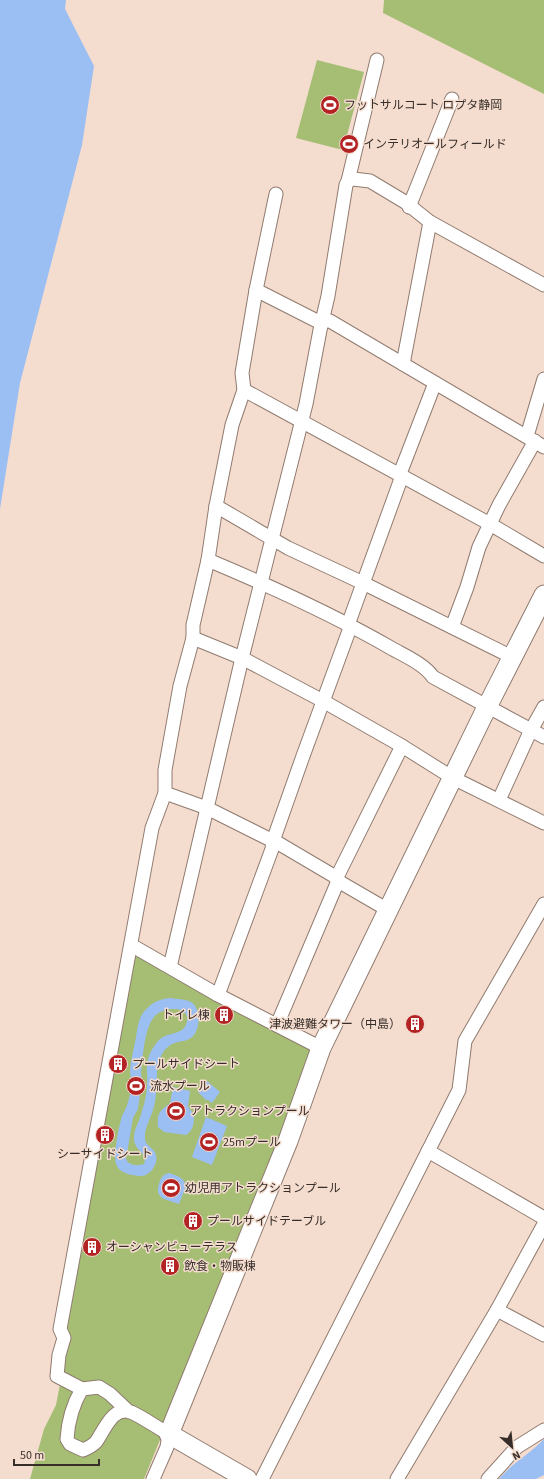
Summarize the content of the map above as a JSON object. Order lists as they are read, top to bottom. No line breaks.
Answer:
{"places":{"sports":["フットサルコート ロプタ静岡","インテリオールフィールド","流水プール","アトラクションプール","25mプール","幼児用アトラクションプール"],"building":["トイレ棟","津波避難タワー（中島）","プールサイドシート","シーサイドシート","プールサイドテーブル","オーシャンビューテラス","飲食・物販棟"]},"scale_bar":"50 m","north":"bottom right"}
